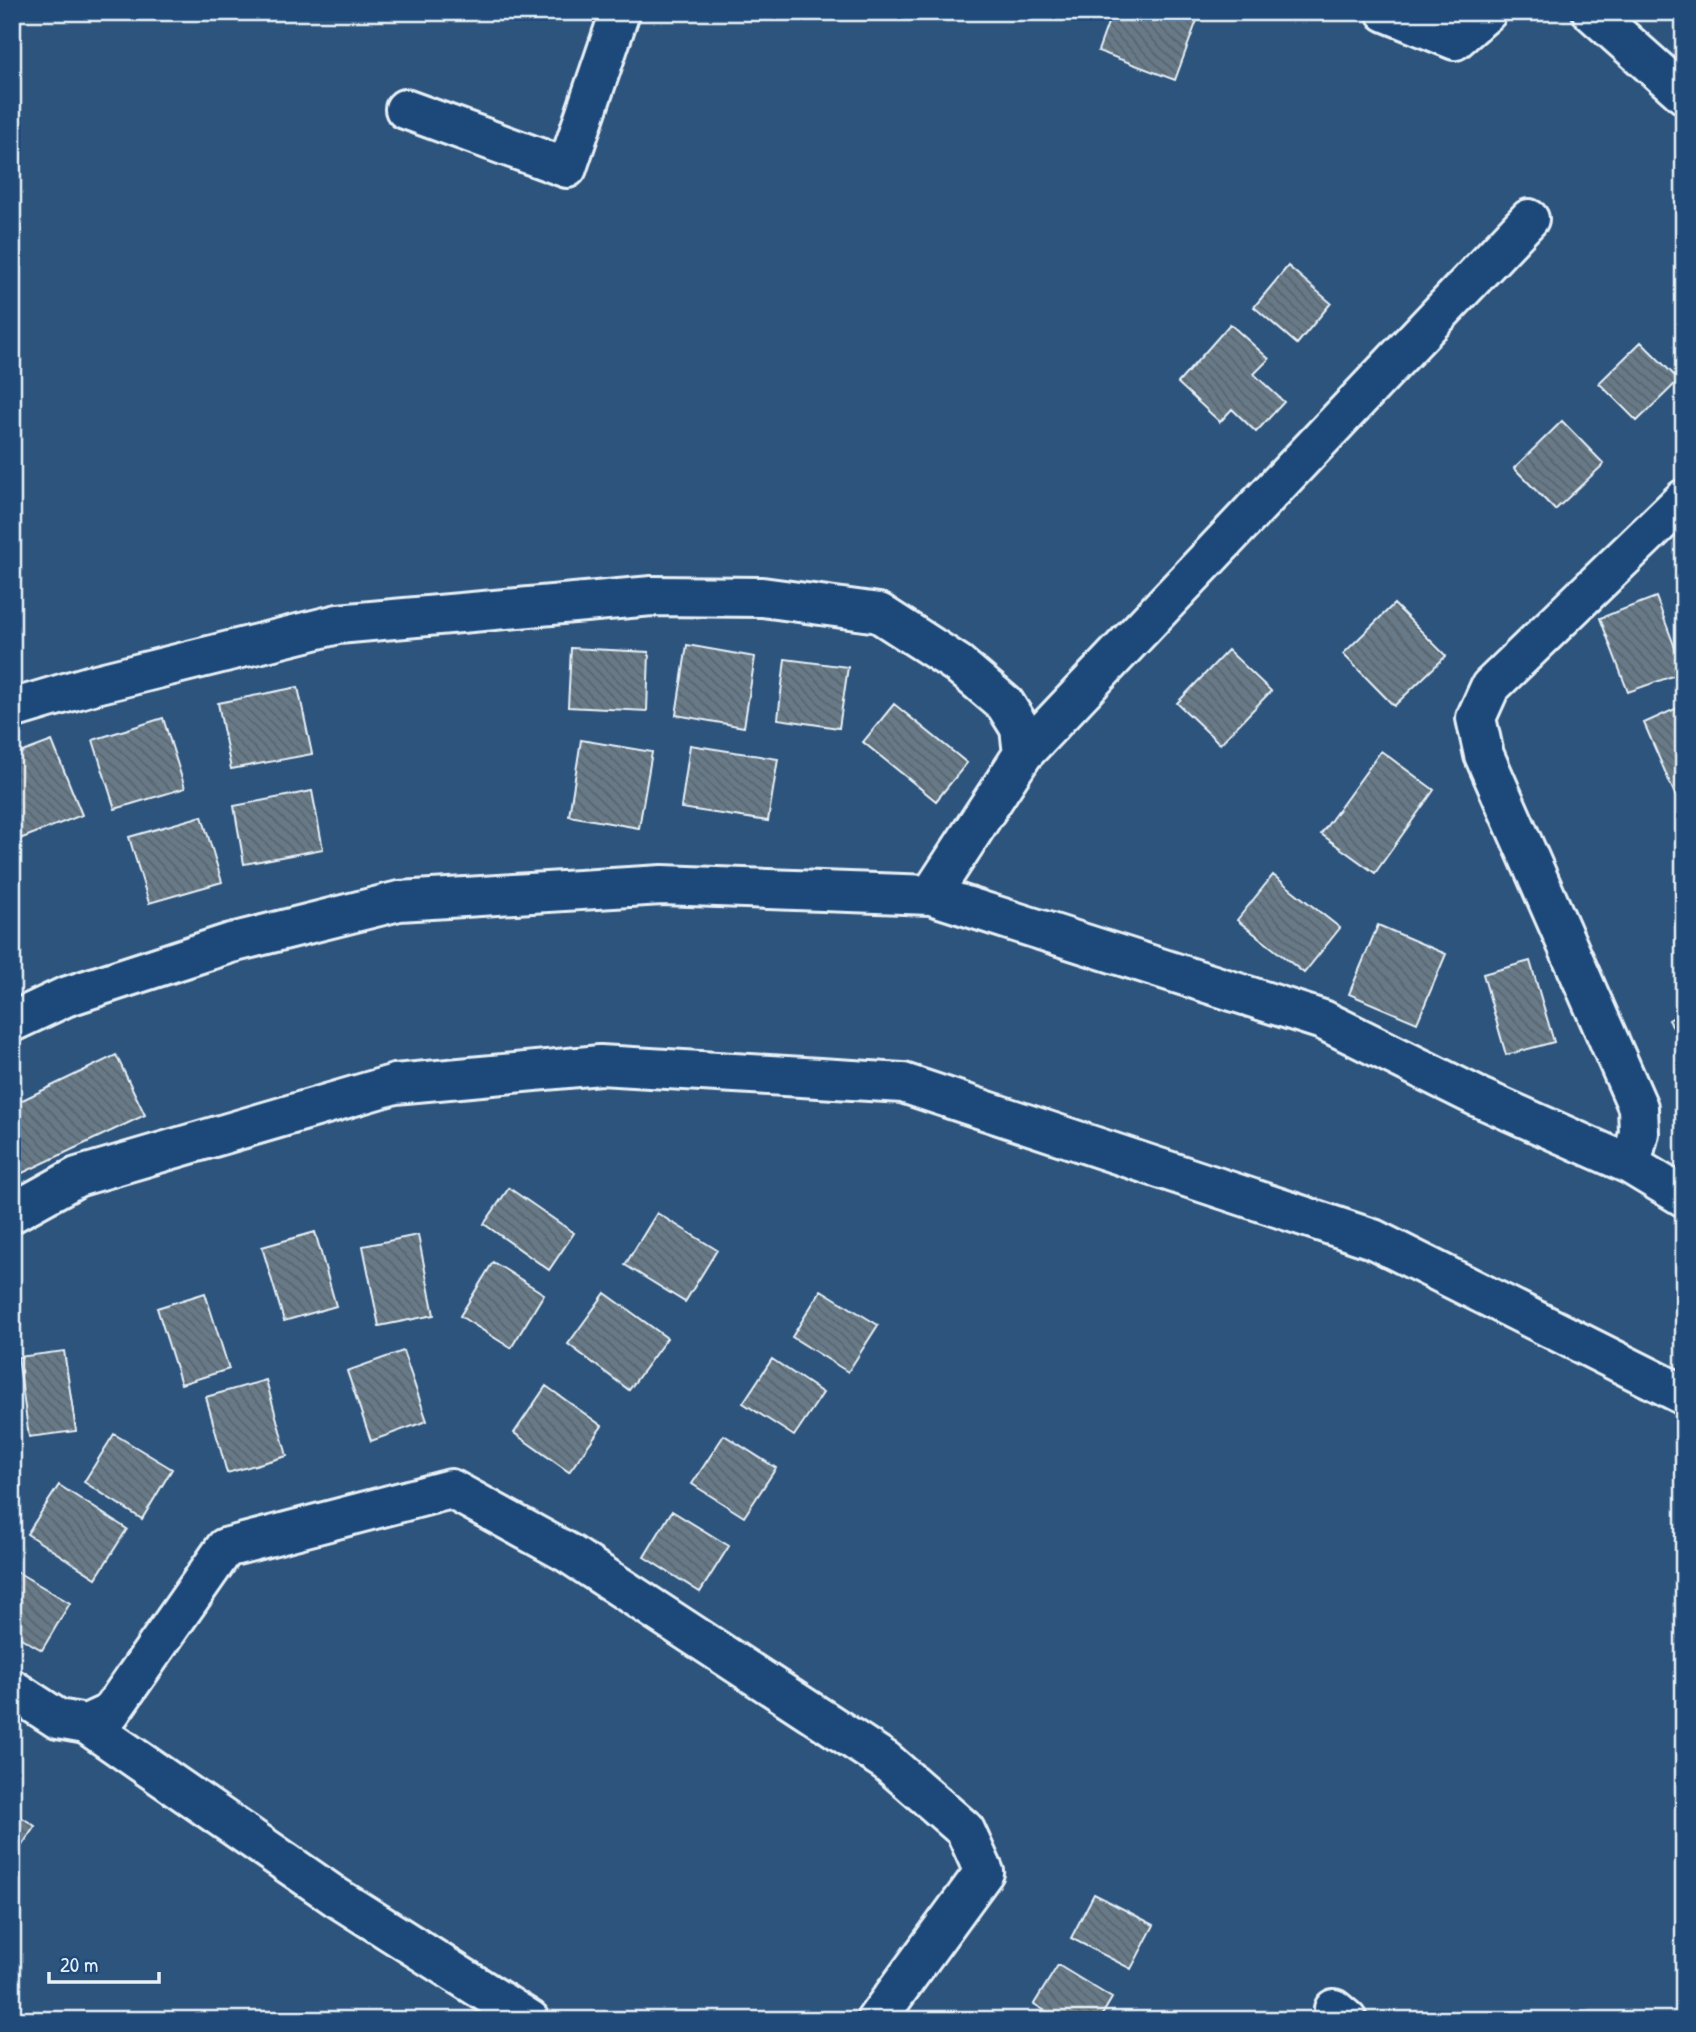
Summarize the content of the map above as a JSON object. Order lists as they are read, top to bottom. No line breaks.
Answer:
{"scale_bar":"20 m"}
